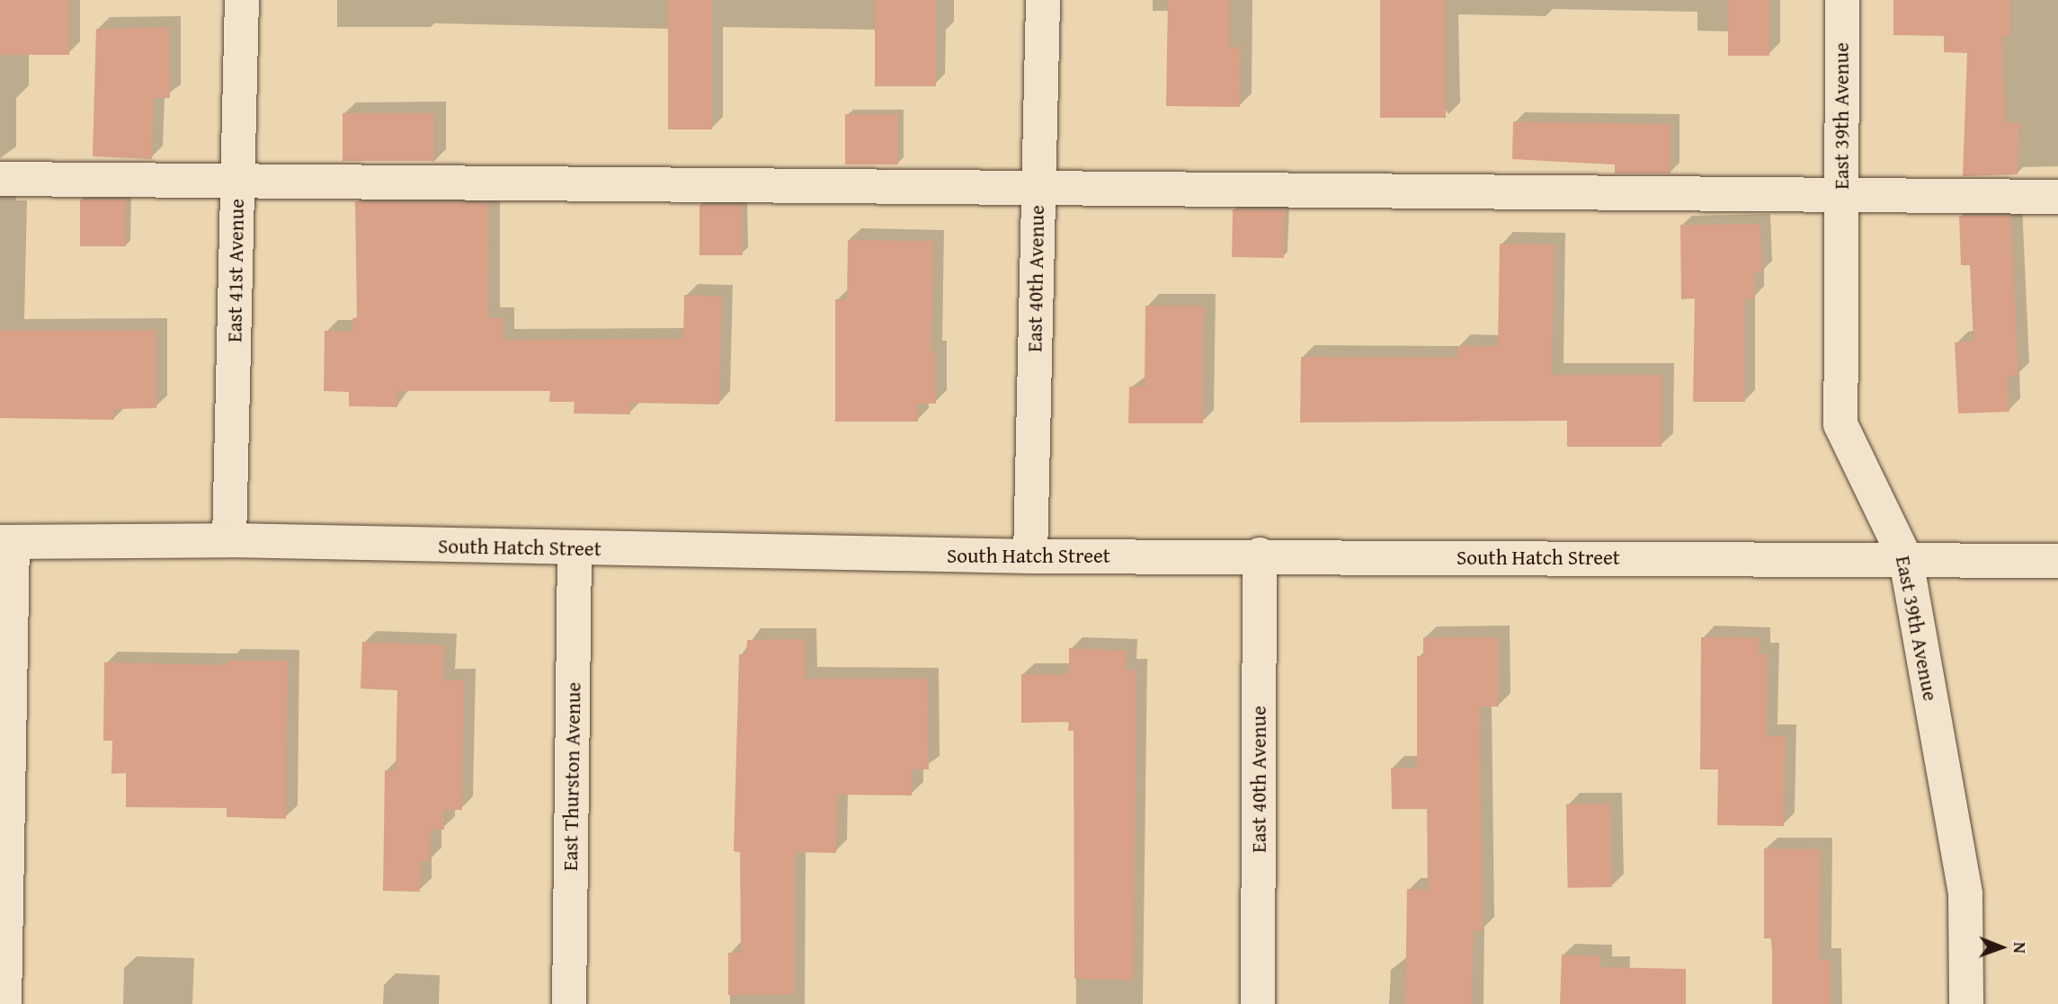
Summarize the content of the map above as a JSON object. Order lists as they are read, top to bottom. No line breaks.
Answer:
{"streets":{"street":["East 39th Avenue","East 41st Avenue","East 40th Avenue","South Hatch Street","East Thurston Avenue"]},"crossings":[["East 39th Avenue","South Hatch Street"],["East 41st Avenue","South Hatch Street"],["East 40th Avenue","South Hatch Street"],["South Hatch Street","East Thurston Avenue"]],"north":"right"}
